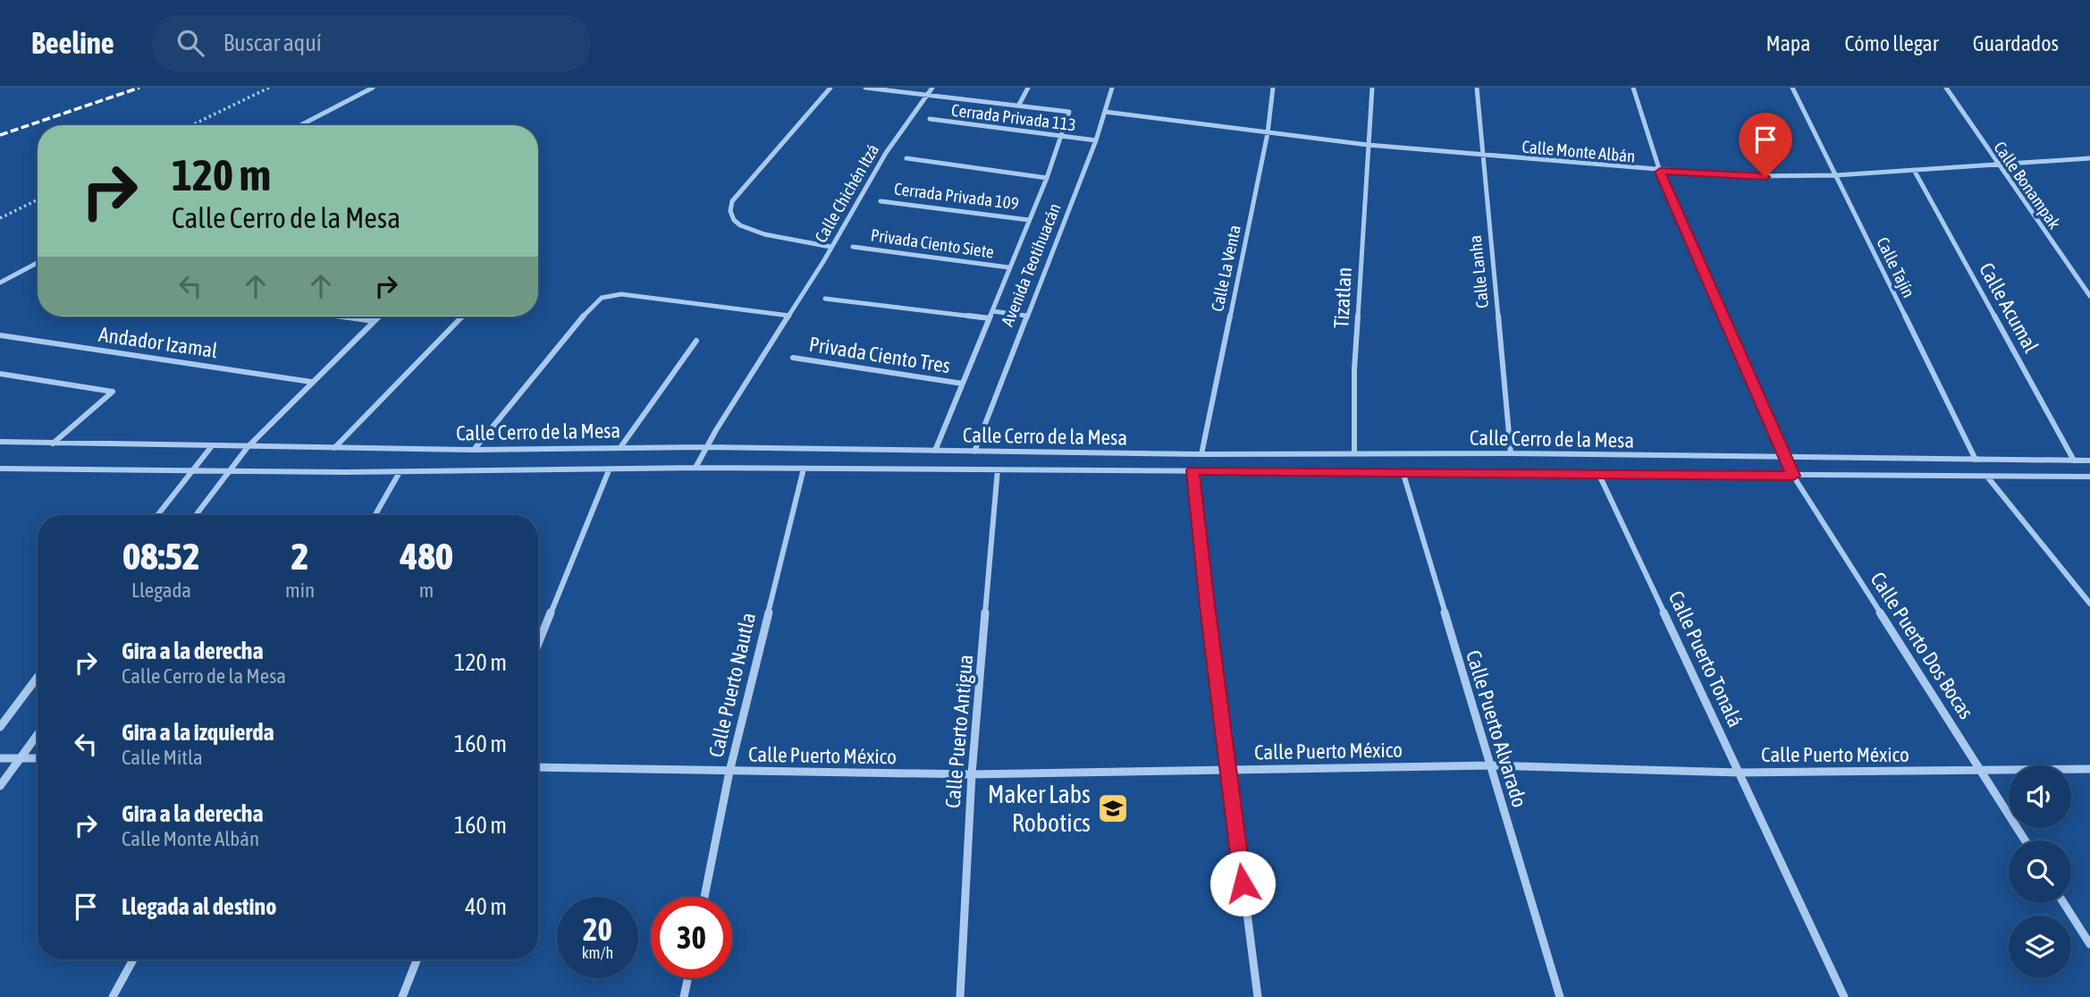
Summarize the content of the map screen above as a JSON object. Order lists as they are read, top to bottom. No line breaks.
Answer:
{"streets":{"street":["Cerrada Privada 113","Calle Monte Albán","Calle Bonampak","Calle Chichén Itzá","Cerrada Privada 109","Privada Ciento Siete","Avenida Teotihuacán","Calle Tajín","Calle La Venta","Calle Lanha","Tizatlan","Calle Acumal","Andador Izamal","Privada Ciento Tres","Calle Cerro de la Mesa","Calle Puerto Dos Bocas","Calle Puerto Tonalá","Calle Puerto Nautla","Calle Puerto Alvarado","Calle Puerto Antigua","Calle Puerto México"]},"crossings":[["Cerrada Privada 113","Avenida Teotihuacán"],["Calle Monte Albán","Calle Bonampak"],["Calle Monte Albán","Avenida Teotihuacán"],["Calle Monte Albán","Calle Tajín"],["Calle Monte Albán","Calle La Venta"],["Calle Monte Albán","Calle Lanha"],["Calle Monte Albán","Tizatlan"],["Calle Monte Albán","Calle Acumal"],["Calle Monte Albán","Calle Puerto Dos Bocas"],["Calle Chichén Itzá","Calle Cerro de la Mesa"],["Avenida Teotihuacán","Calle Cerro de la Mesa"],["Calle Tajín","Calle Cerro de la Mesa"],["Calle La Venta","Calle Cerro de la Mesa"],["Calle Lanha","Calle Cerro de la Mesa"],["Tizatlan","Calle Cerro de la Mesa"],["Calle Acumal","Calle Cerro de la Mesa"],["Calle Cerro de la Mesa","Calle Puerto Dos Bocas"],["Calle Cerro de la Mesa","Calle Puerto Tonalá"],["Calle Cerro de la Mesa","Calle Puerto Nautla"],["Calle Cerro de la Mesa","Calle Puerto Alvarado"],["Calle Cerro de la Mesa","Calle Puerto Antigua"],["Calle Puerto Dos Bocas","Calle Puerto México"],["Calle Puerto Tonalá","Calle Puerto México"],["Calle Puerto Nautla","Calle Puerto México"],["Calle Puerto Alvarado","Calle Puerto México"],["Calle Puerto Antigua","Calle Puerto México"]],"places":{"school or university":["Maker Labs Robotics"]},"page":{"header":"Beeline","search":"Buscar aquí","nav":["Mapa","Cómo llegar","Guardados"],"turn":["120 m","Calle Cerro de la Mesa"],"eta":["08:52","Llegada","2","min","480","m"],"list":[{"name":"Gira a la derecha","note":"Calle Cerro de la Mesa","value":"120 m"},{"name":"Gira a la izquierda","note":"Calle Mitla","value":"160 m"},{"name":"Gira a la derecha","note":"Calle Monte Albán","value":"160 m"},{"name":"Llegada al destino","value":"40 m"}],"speed":"20 km/h","limit":"30"}}
